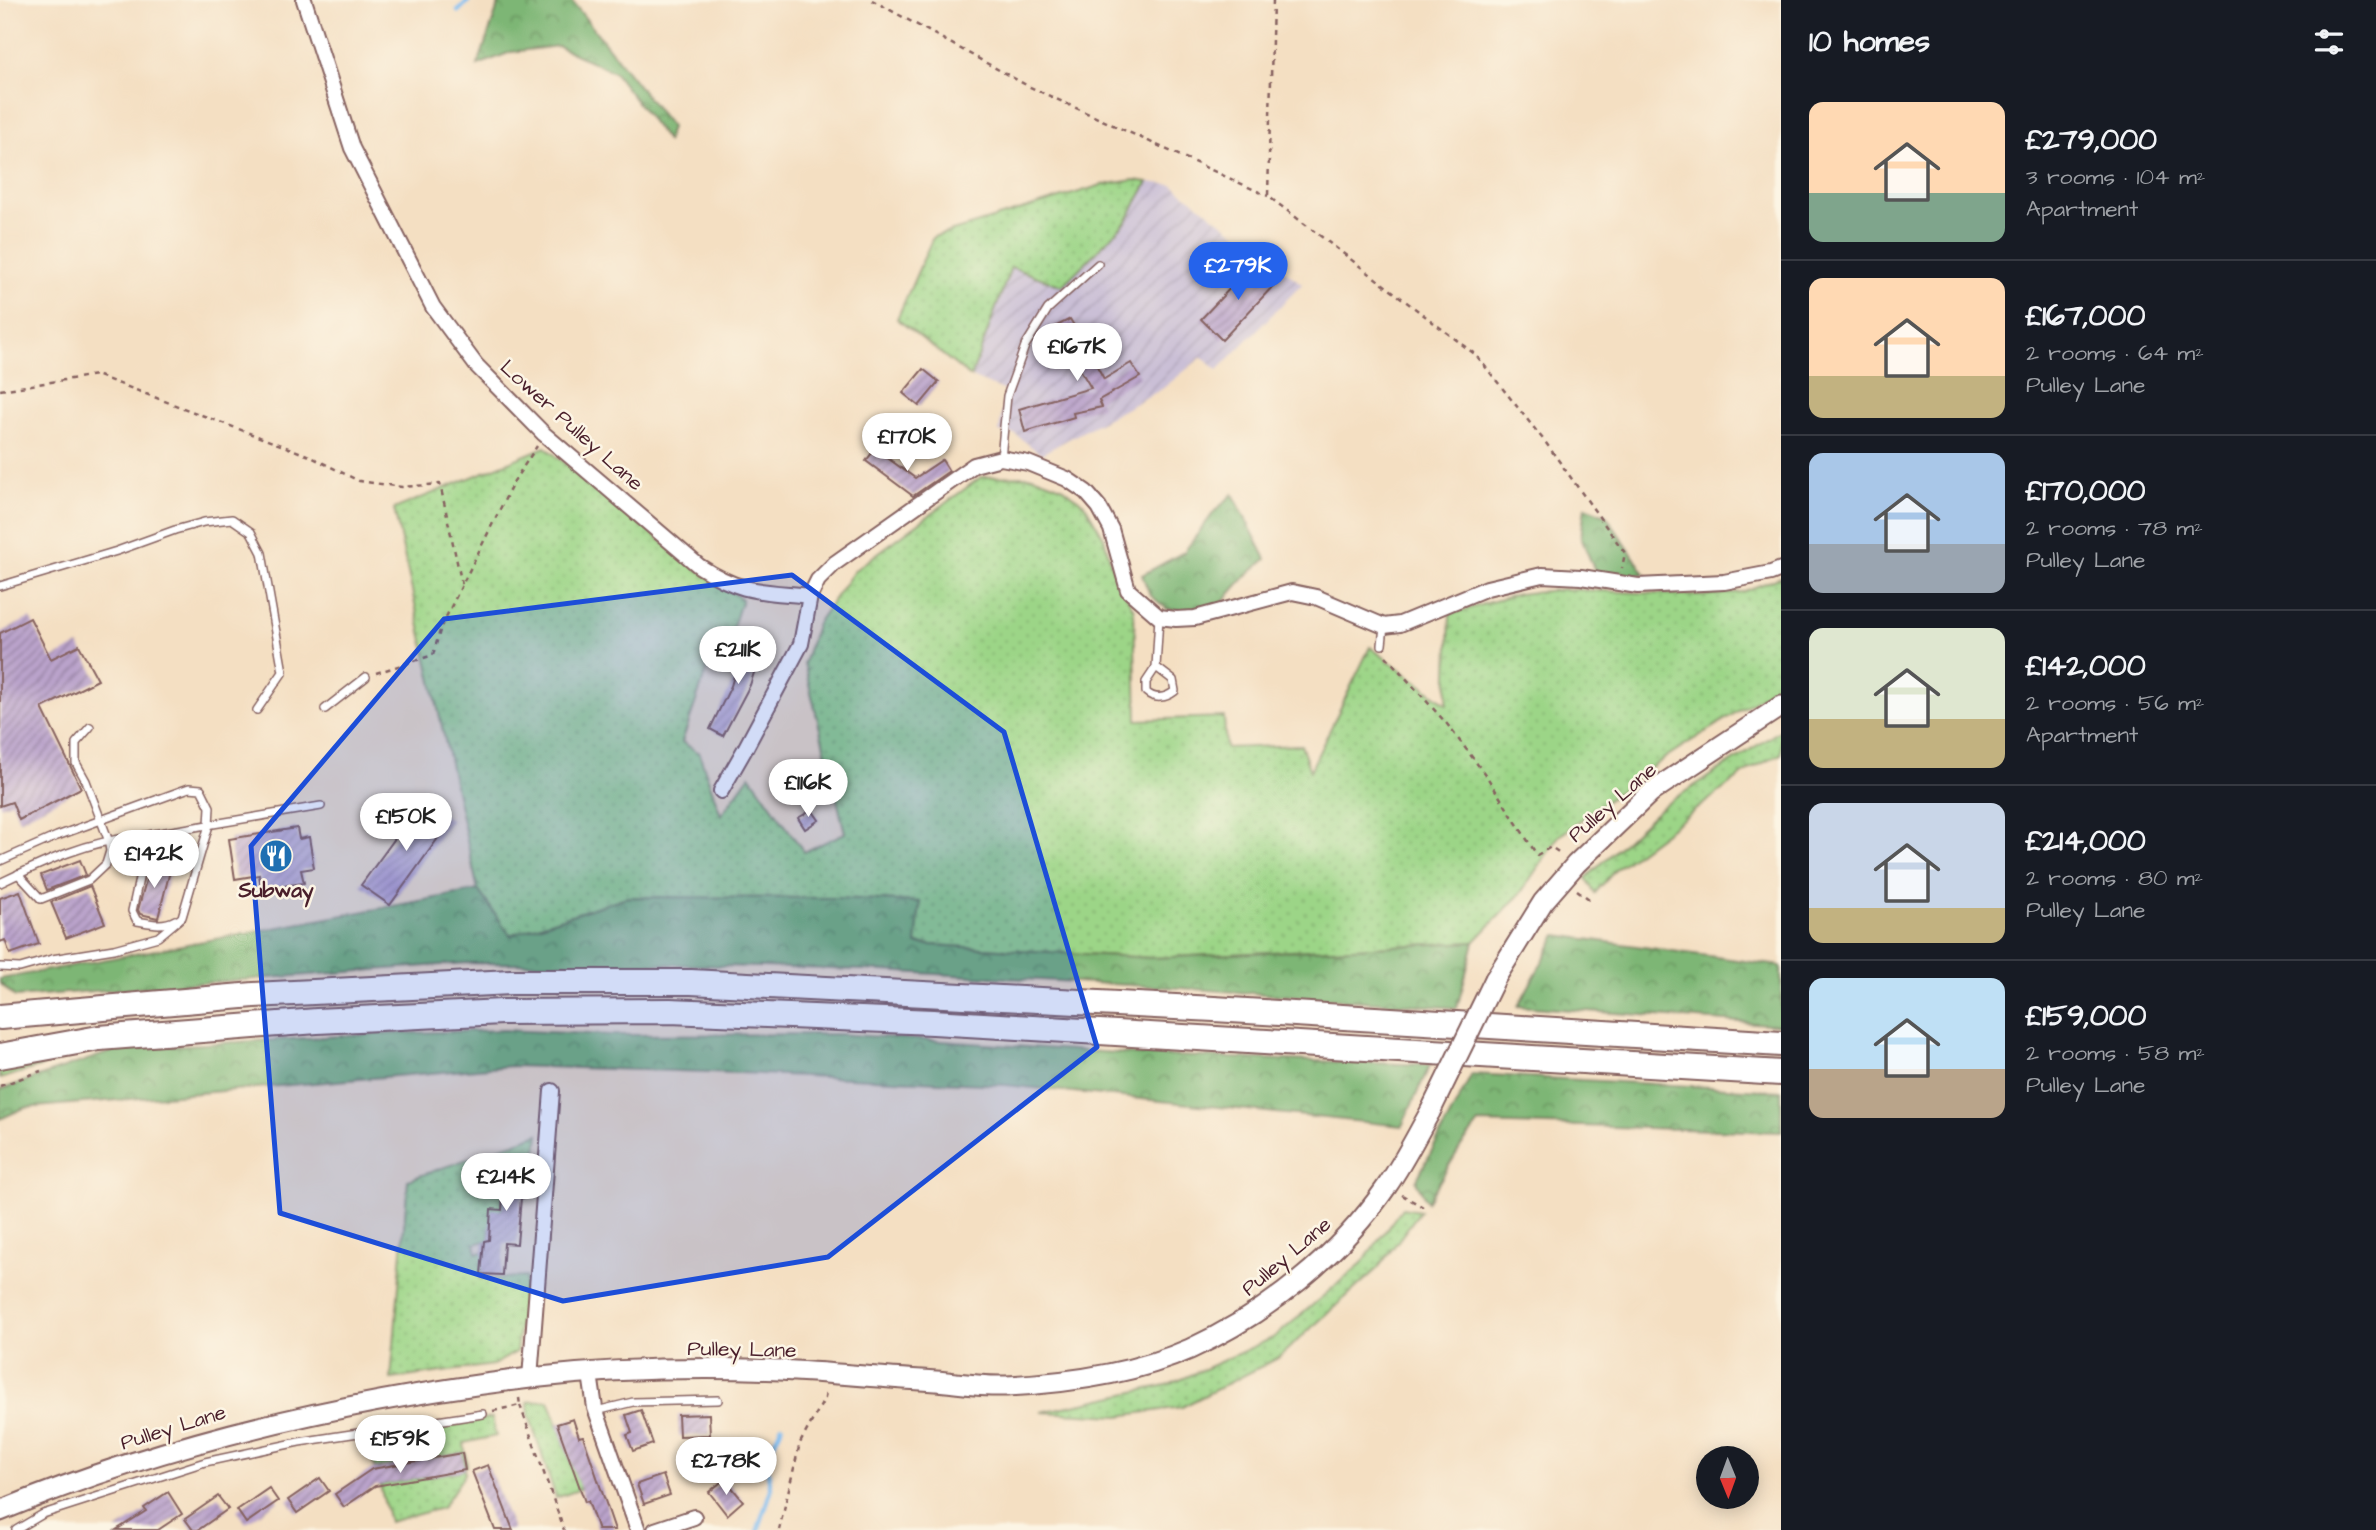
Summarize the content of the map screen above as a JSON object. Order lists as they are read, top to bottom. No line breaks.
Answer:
{"streets":{"street":["Lower Pulley Lane","Pulley Lane"]},"places":{"restaurant":["Subway"]},"north":"bottom","page":{"heading":"10 homes","list":[{"name":"£279,000","note":"3 rooms · 104 m² · Apartment"},{"name":"£167,000","note":"2 rooms · 64 m² · Pulley Lane"},{"name":"£170,000","note":"2 rooms · 78 m² · Pulley Lane"},{"name":"£142,000","note":"2 rooms · 56 m² · Apartment"},{"name":"£214,000","note":"2 rooms · 80 m² · Pulley Lane"},{"name":"£159,000","note":"2 rooms · 58 m² · Pulley Lane"}],"price":["£279K","£167K","£170K","£211K","£116K","£150K","£142K","£214K","£159K","£278K"]}}
